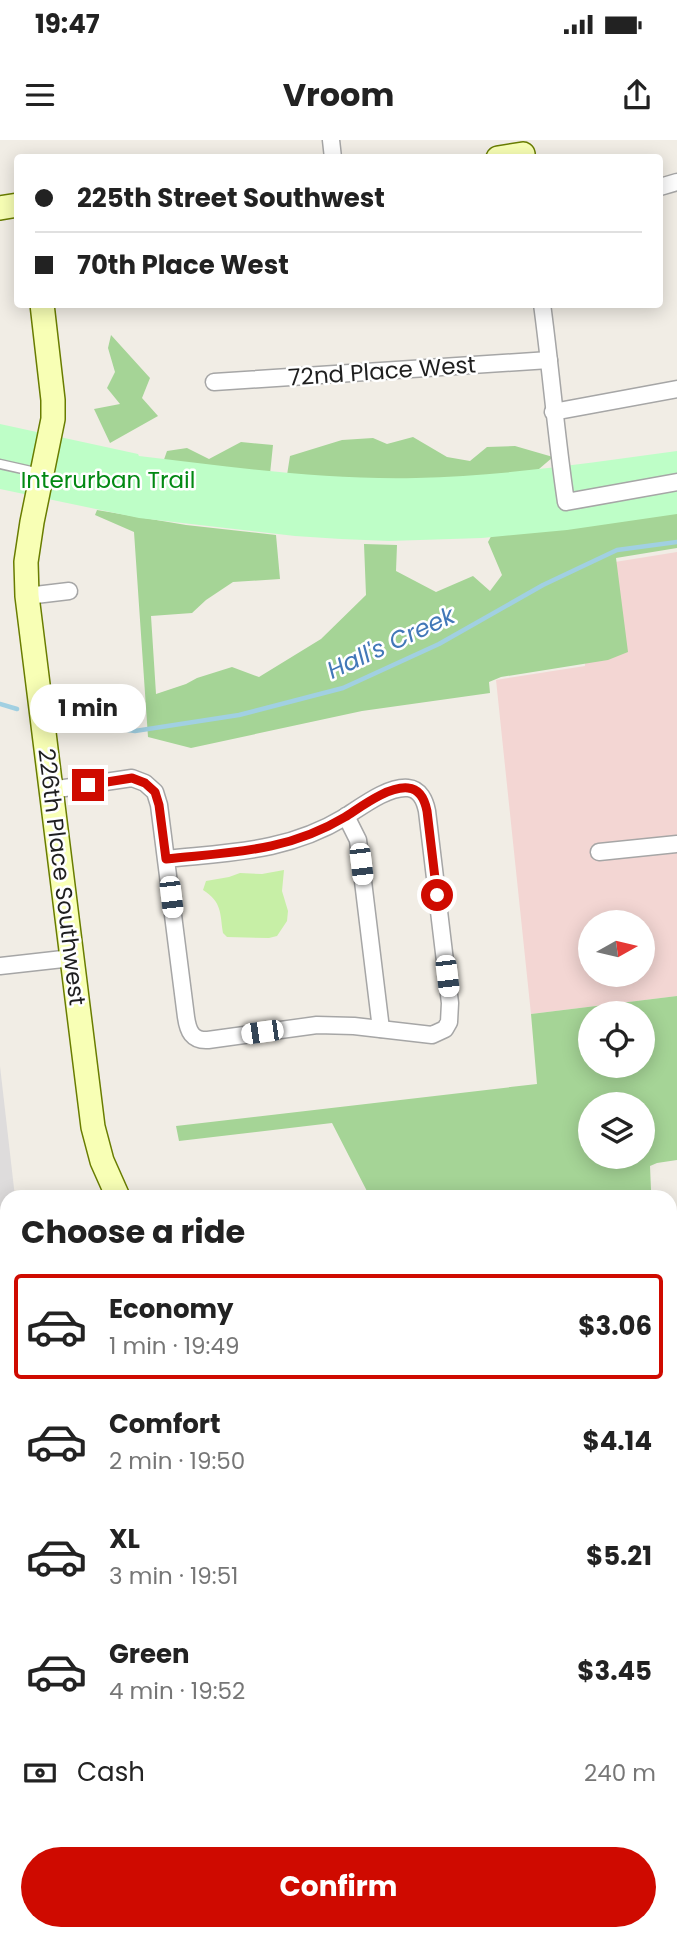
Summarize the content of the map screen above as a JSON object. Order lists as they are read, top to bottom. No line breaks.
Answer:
{"streets":{"street":["72nd Place West","226th Place Southwest"]},"water":["Hall's Creek"],"parks":["Interurban Trail"],"north":"right","page":{"status":"19:47","header":"Vroom","banner":["225th Street Southwest","70th Place West"],"bubble":"1 min","heading":"Choose a ride","list":[{"name":"Economy","note":"1 min · 19:49","value":"$3.06"},{"name":"Comfort","note":"2 min · 19:50","value":"$4.14"},{"name":"XL","note":"3 min · 19:51","value":"$5.21"},{"name":"Green","note":"4 min · 19:52","value":"$3.45"}],"pay":["Cash","240 m"],"buttons":"Confirm"}}
